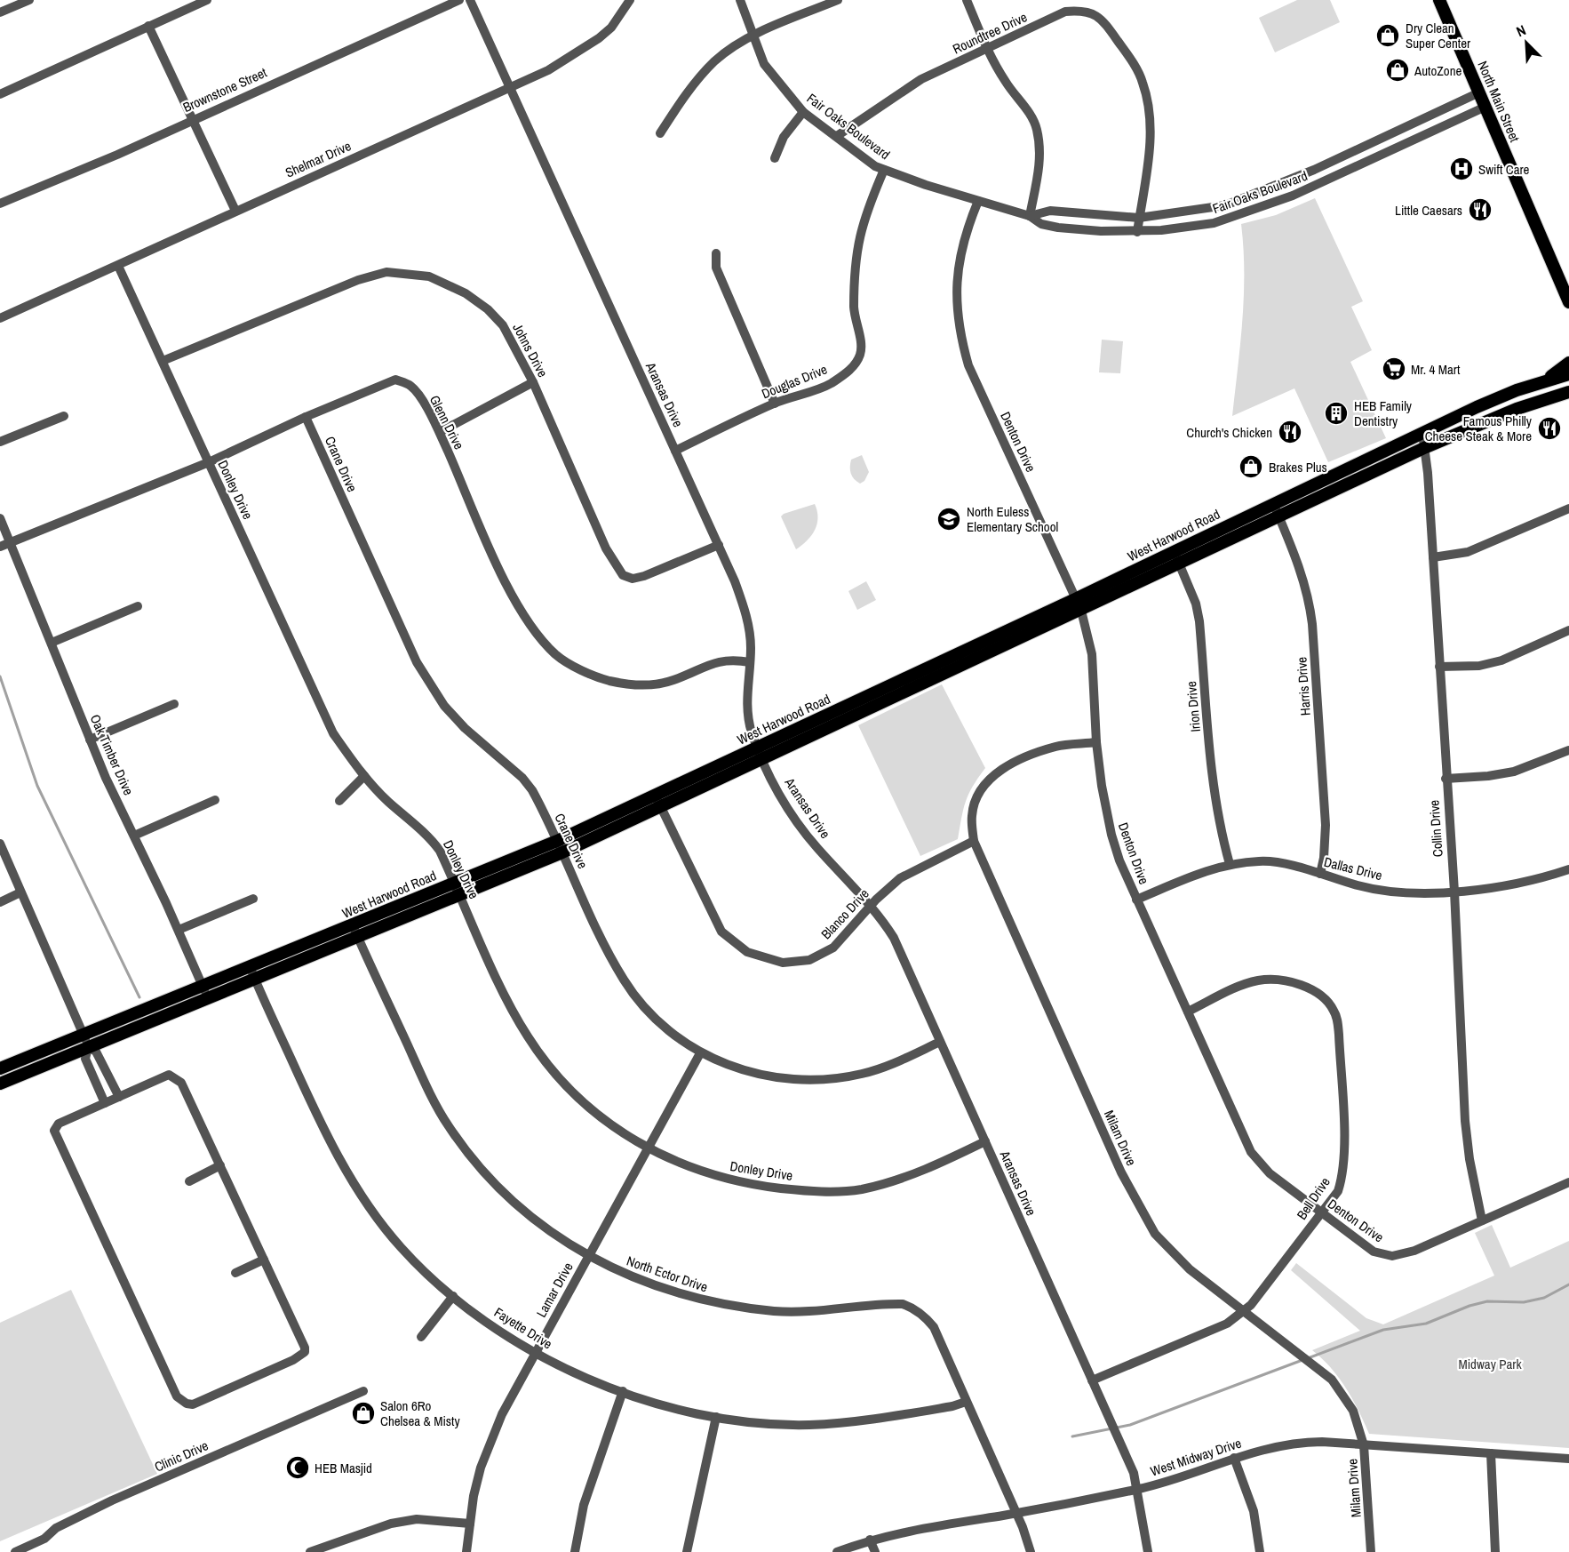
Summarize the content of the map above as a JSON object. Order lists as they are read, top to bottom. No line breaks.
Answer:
{"streets":{"main road":["North Main Street","West Harwood Road"],"street":["Roundtree Drive","Brownstone Street","Fair Oaks Boulevard","Shelmar Drive","Johns Drive","Douglas Drive","Aransas Drive","Glenn Drive","Denton Drive","Crane Drive","Donley Drive","Harris Drive","Irion Drive","Oak Timber Drive","Collin Drive","Dallas Drive","Blanco Drive","Milam Drive","Bell Drive","North Ector Drive","Lamar Drive","Fayette Drive","Clinic Drive","West Midway Drive"]},"crossings":[["Roundtree Drive","Fair Oaks Boulevard"],["North Main Street","Fair Oaks Boulevard"],["Fair Oaks Boulevard","Douglas Drive"],["Fair Oaks Boulevard","Denton Drive"],["Shelmar Drive","Aransas Drive"],["Shelmar Drive","Donley Drive"],["Johns Drive","Aransas Drive"],["Johns Drive","Donley Drive"],["Douglas Drive","Aransas Drive"],["Aransas Drive","Glenn Drive"],["Aransas Drive","Crane Drive"],["Aransas Drive","Donley Drive"],["Aransas Drive","West Harwood Road"],["Aransas Drive","Blanco Drive"],["Aransas Drive","Bell Drive"],["Aransas Drive","West Midway Drive"],["Glenn Drive","Crane Drive"],["Glenn Drive","Donley Drive"],["Glenn Drive","Oak Timber Drive"],["Denton Drive","West Harwood Road"],["Denton Drive","Collin Drive"],["Denton Drive","Dallas Drive"],["Denton Drive","Milam Drive"],["Denton Drive","Bell Drive"],["Crane Drive","West Harwood Road"],["Crane Drive","Lamar Drive"],["Donley Drive","West Harwood Road"],["Donley Drive","Lamar Drive"],["West Harwood Road","Harris Drive"],["West Harwood Road","Irion Drive"],["West Harwood Road","Oak Timber Drive"],["West Harwood Road","Collin Drive"],["West Harwood Road","Blanco Drive"],["West Harwood Road","North Ector Drive"],["West Harwood Road","Fayette Drive"],["Harris Drive","Dallas Drive"],["Irion Drive","Dallas Drive"],["Collin Drive","Dallas Drive"],["Blanco Drive","Milam Drive"],["Milam Drive","Bell Drive"],["Milam Drive","West Midway Drive"],["North Ector Drive","Lamar Drive"],["North Ector Drive","Fayette Drive"],["North Ector Drive","West Midway Drive"],["Lamar Drive","Fayette Drive"]],"parks":["Midway Park"],"places":{"shop":["Dry Clean Super Center","AutoZone","Brakes Plus","Salon 6Ro Chelsea & Misty"],"hospital":["Swift Care"],"restaurant":["Little Caesars","Famous Philly Cheese Steak & More","Church's Chicken"],"supermarket":["Mr. 4 Mart"],"building":["HEB Family Dentistry"],"school or university":["North Euless Elementary School"],"mosque":["HEB Masjid"]},"north":"top left"}
